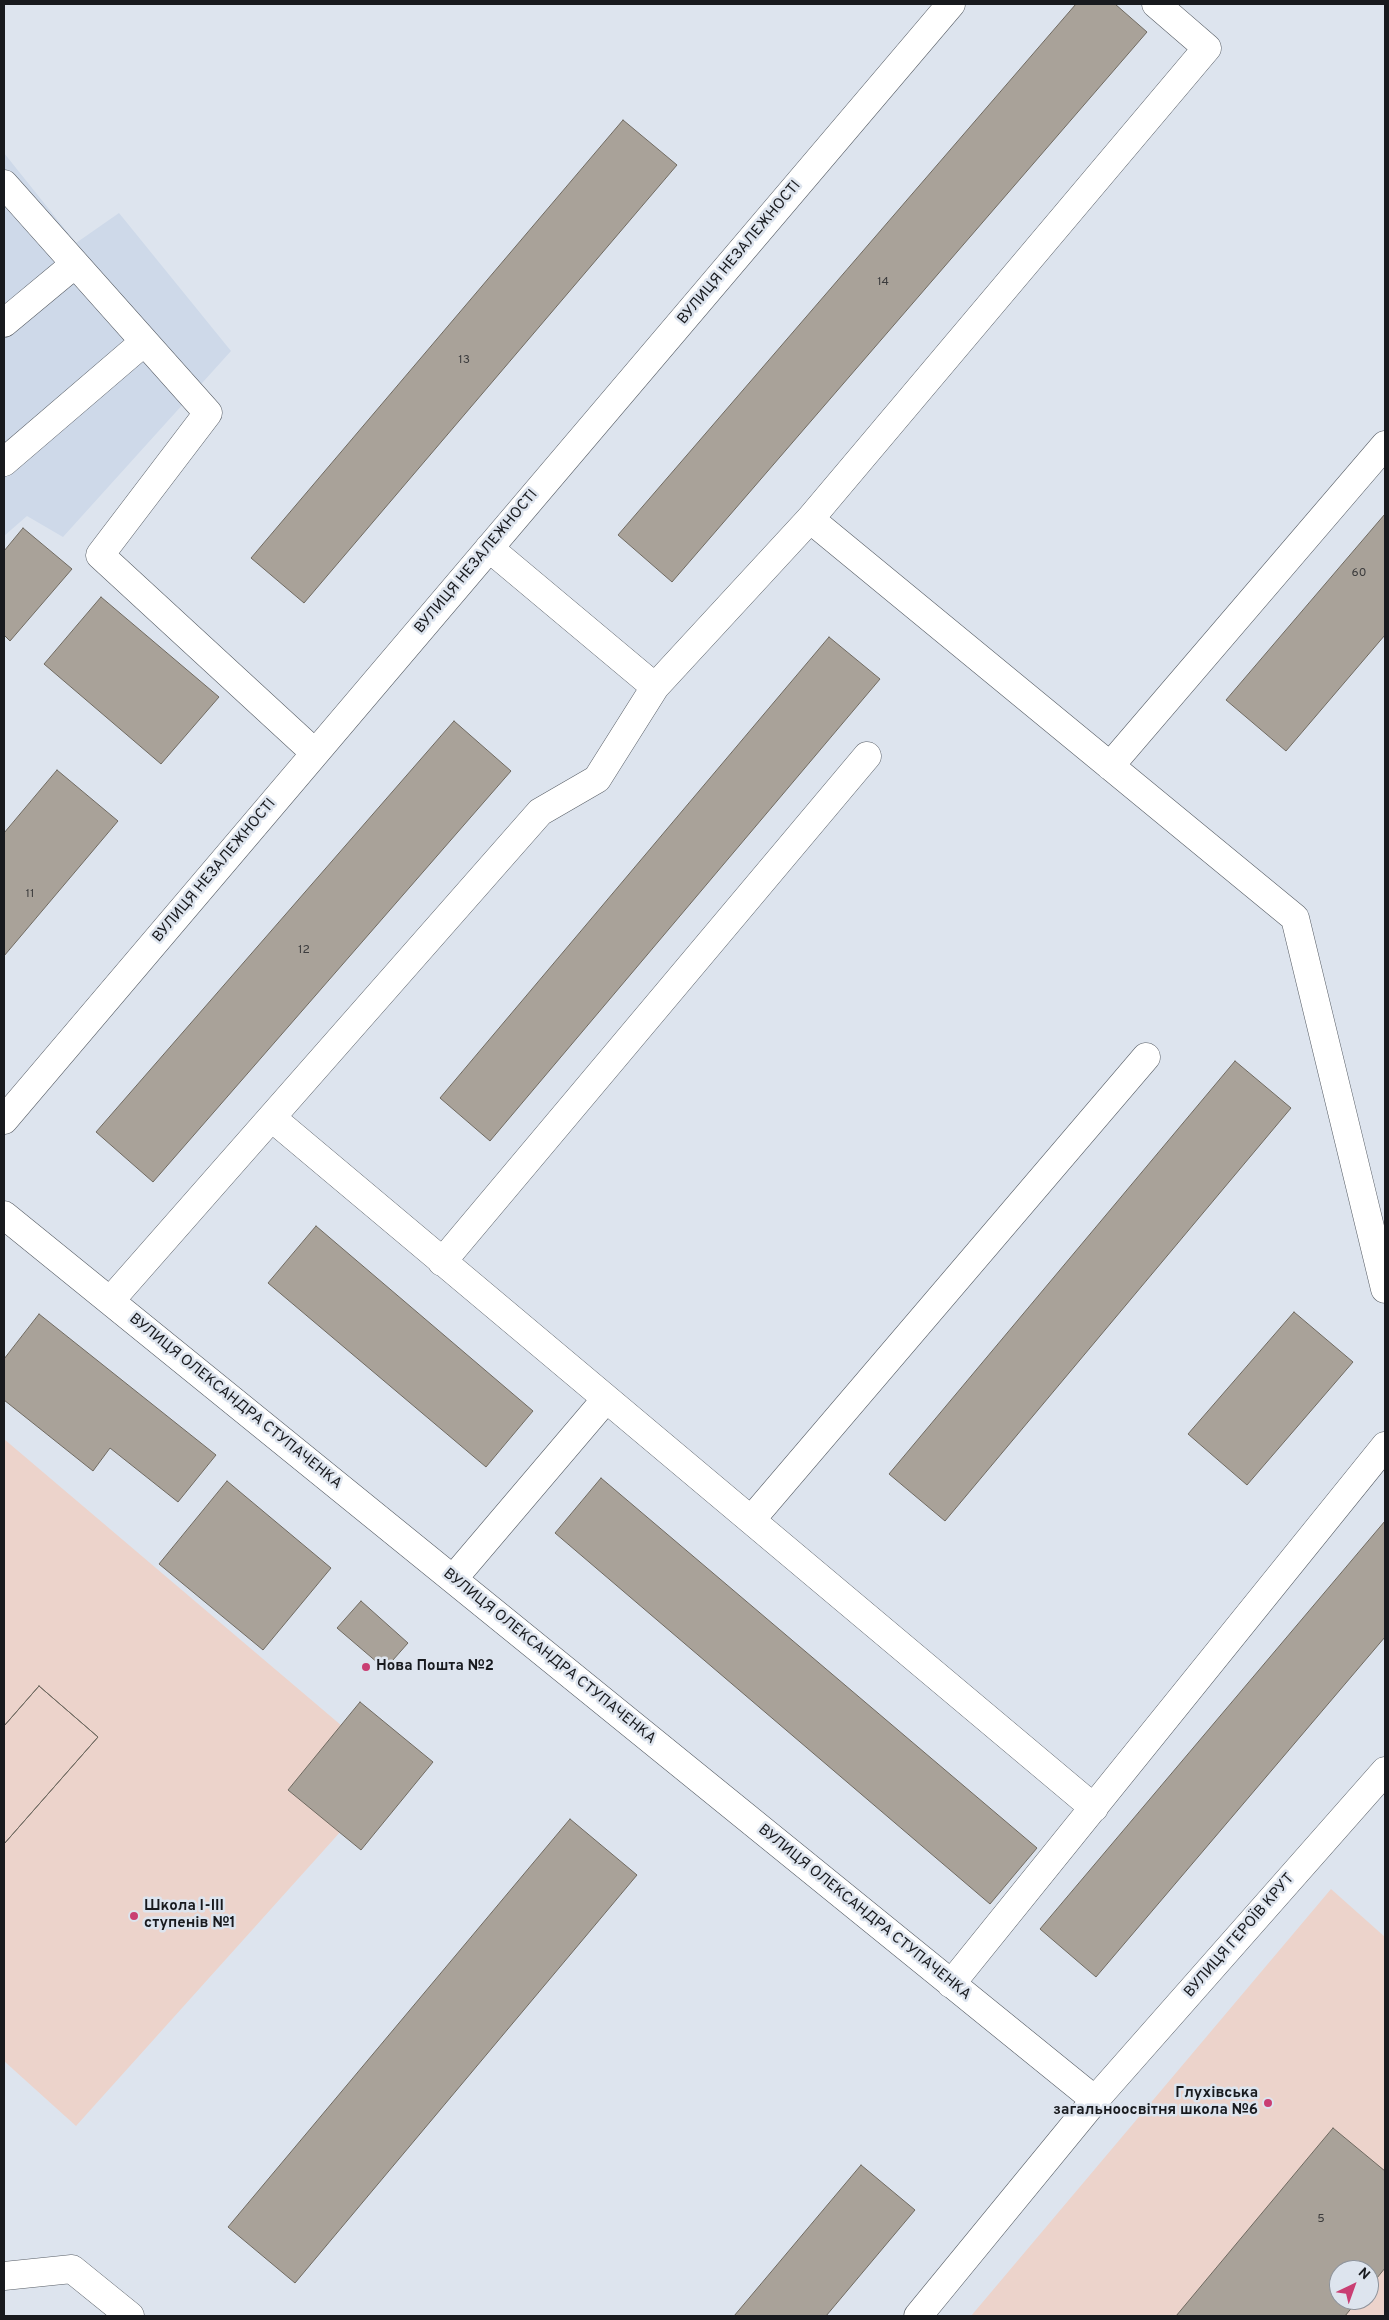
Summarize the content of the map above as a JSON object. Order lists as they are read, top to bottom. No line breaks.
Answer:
{"streets":{"street":["ВУЛИЦЯ НЕЗАЛЕЖНОСТІ","ВУЛИЦЯ ОЛЕКСАНДРА СТУПАЧЕНКА","ВУЛИЦЯ ГЕРОЇВ КРУТ"]},"crossings":[["ВУЛИЦЯ ОЛЕКСАНДРА СТУПАЧЕНКА","ВУЛИЦЯ ГЕРОЇВ КРУТ"]],"places":["Нова Пошта №2","Школа І-ІІІ ступенів №1","Глухівська загальноосвітня школа №6"],"house_numbers":["14","13","60","11","12","5"],"north":"top right"}
